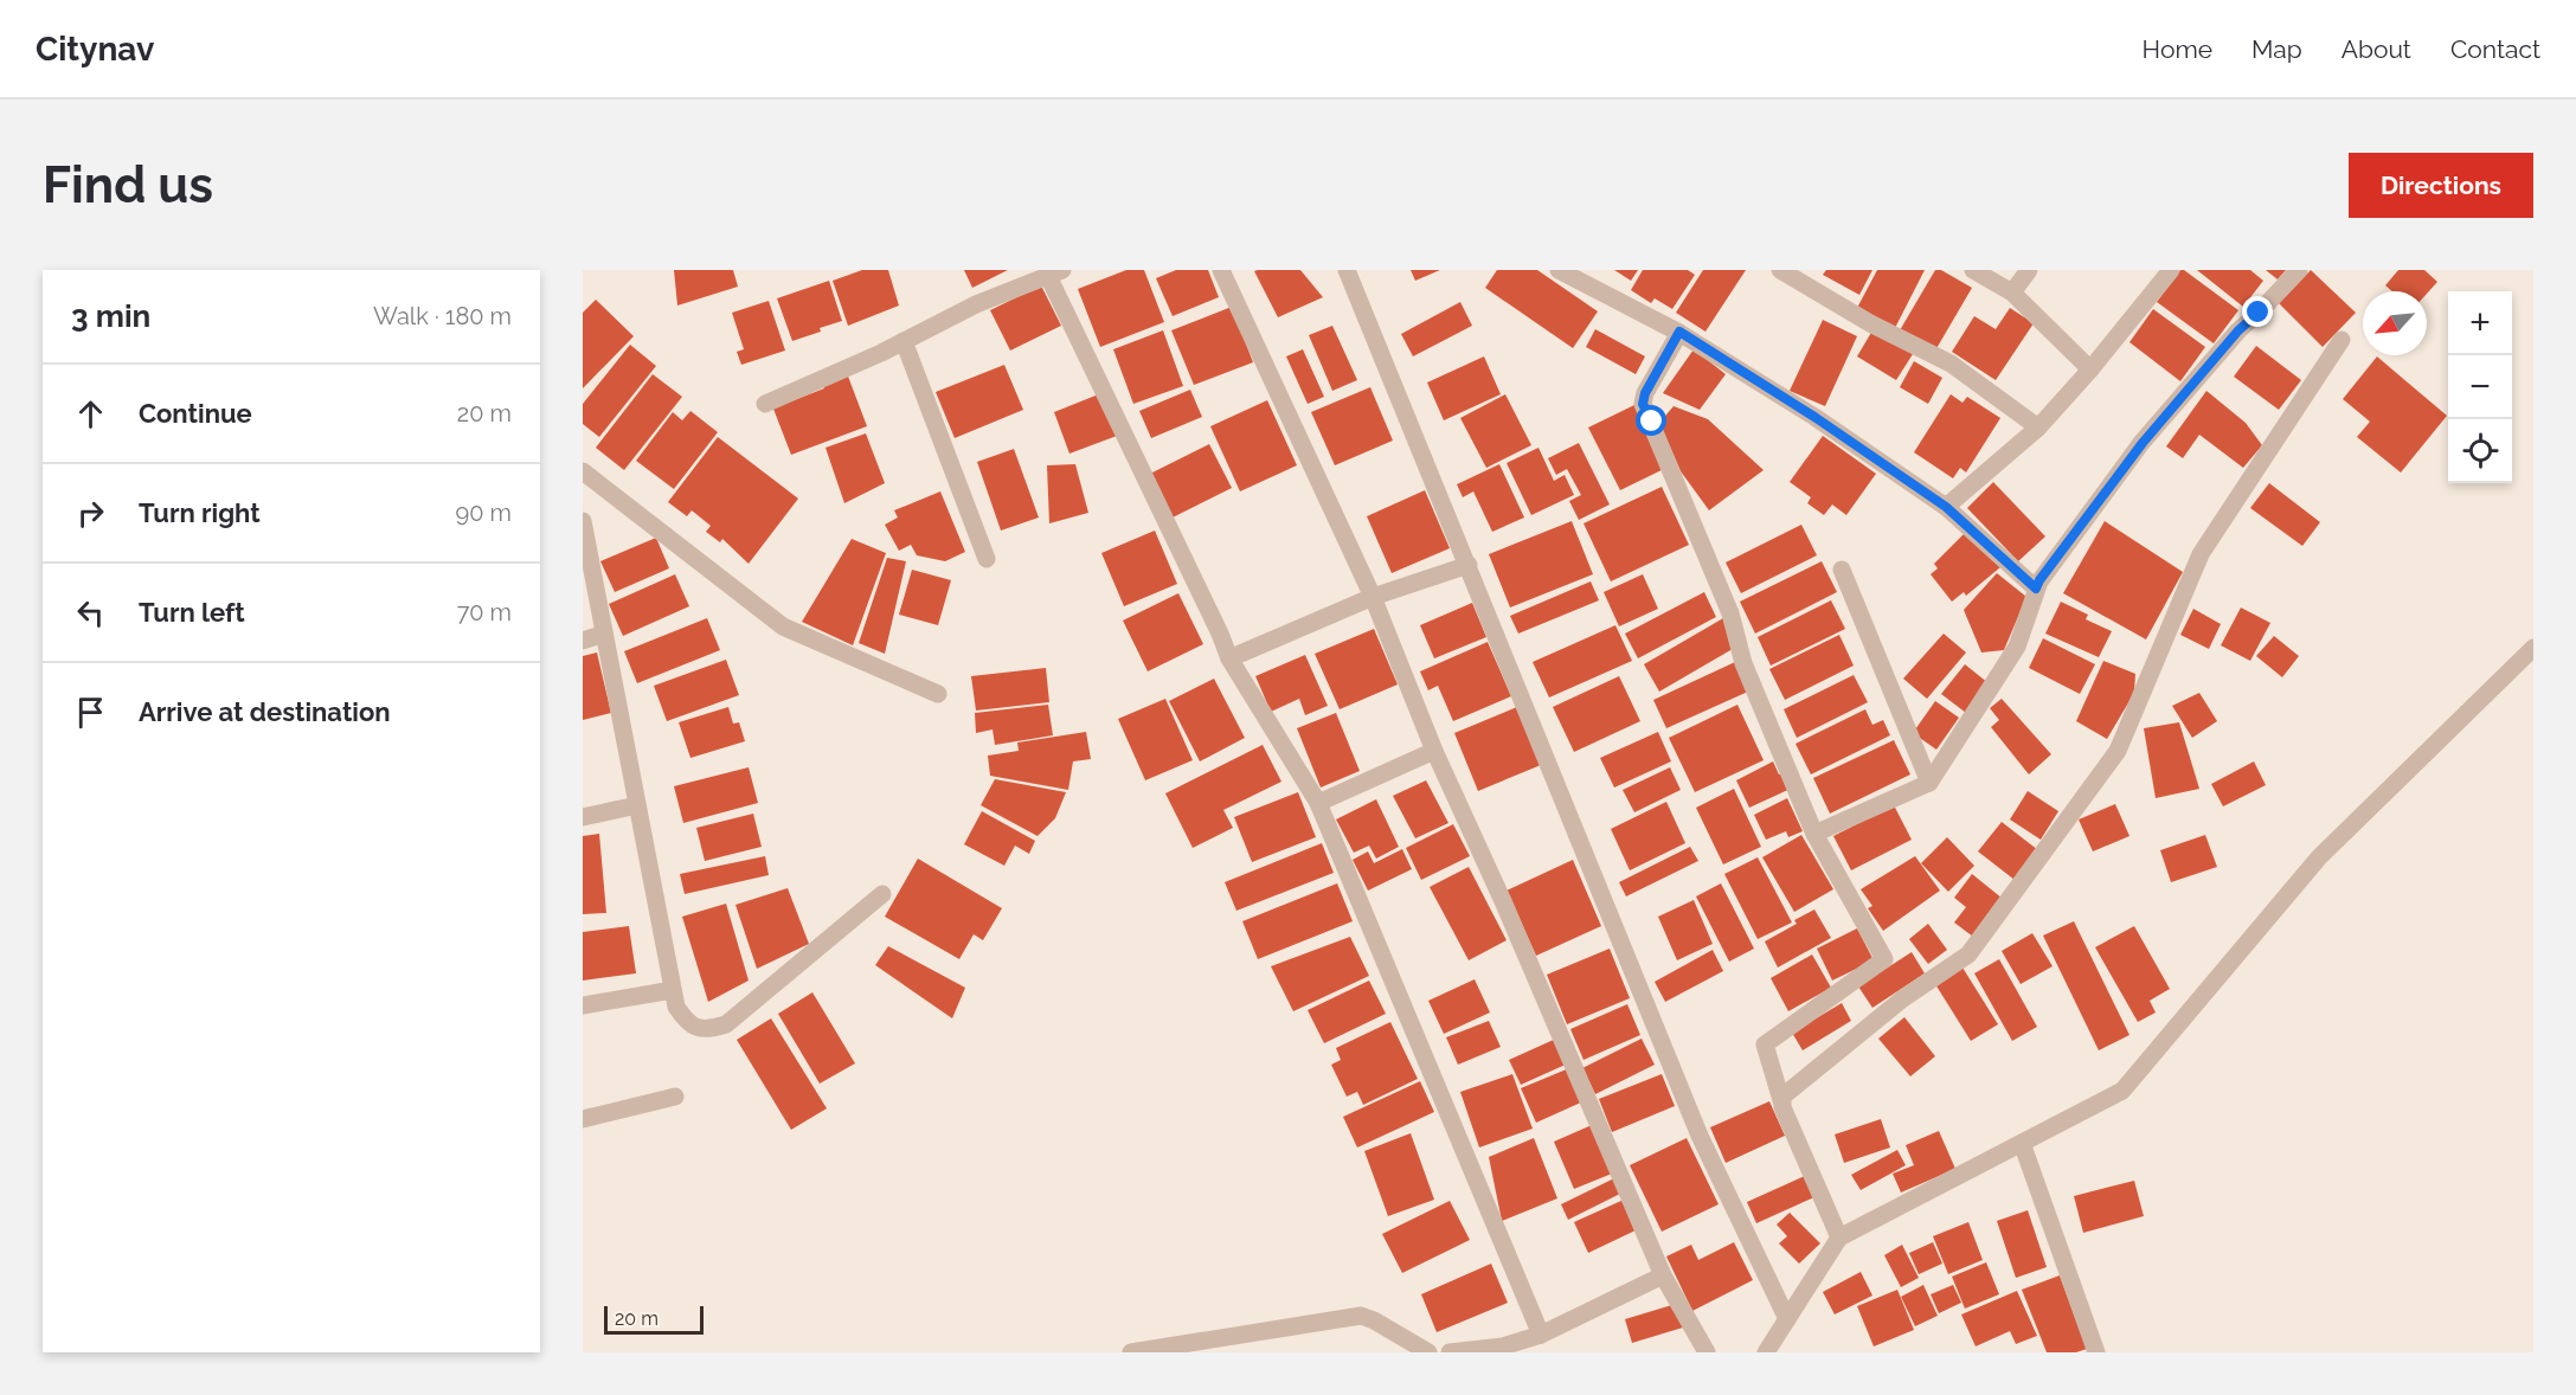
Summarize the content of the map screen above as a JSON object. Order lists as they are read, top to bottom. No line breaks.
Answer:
{"scale_bar":"20 m","north":"bottom left","page":{"header":"Citynav","nav":["Home","Map","About","Contact"],"buttons":"Directions","title":"Find us","heading":["3 min","Walk · 180 m"],"map_buttons":["+","−"],"list":[["Continue","20 m"],["Turn right","90 m"],["Turn left","70 m"],"Arrive at destination"],"scale":"20 m"}}
